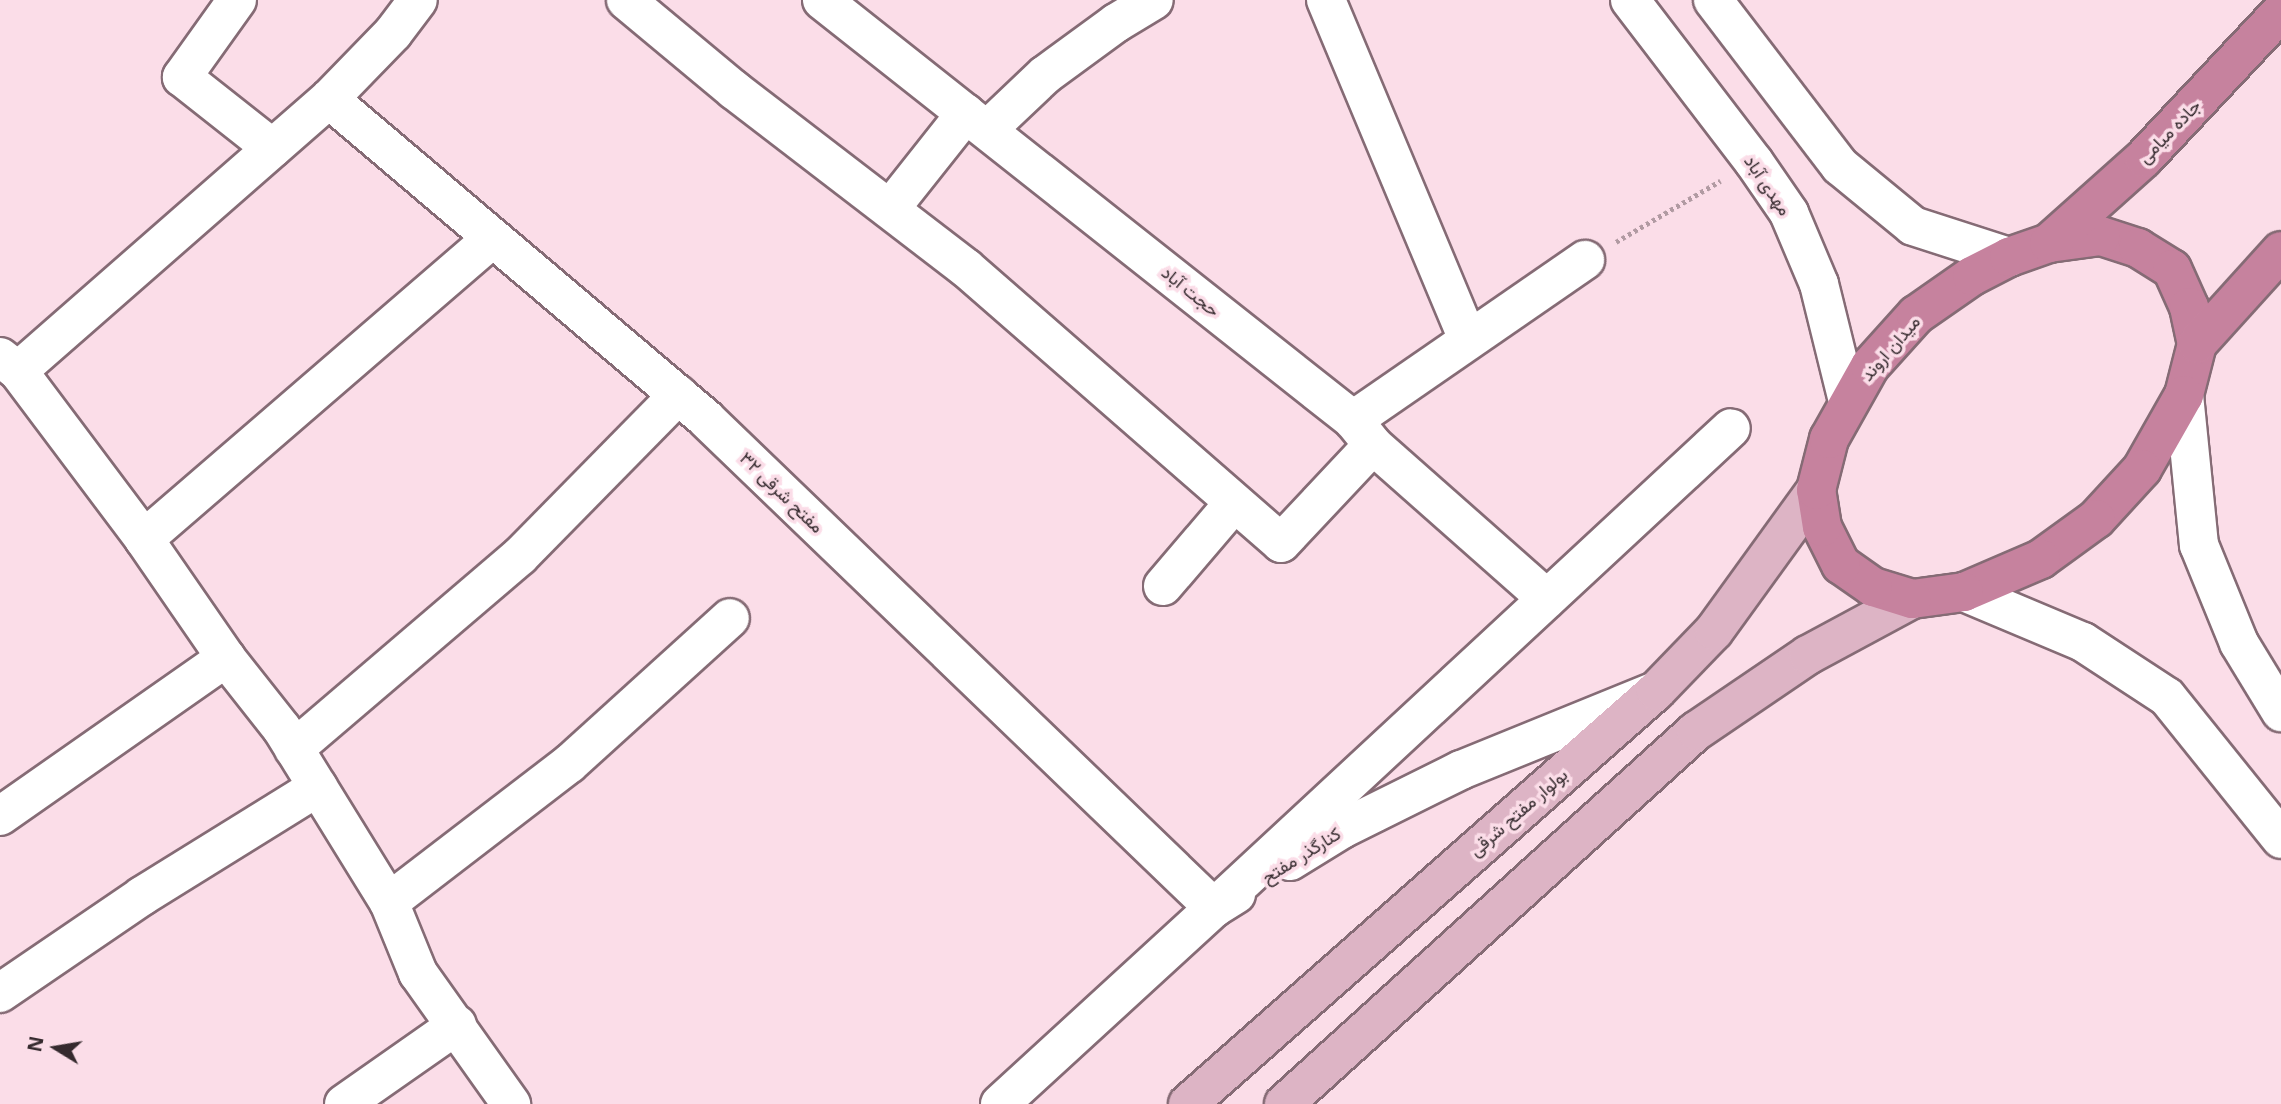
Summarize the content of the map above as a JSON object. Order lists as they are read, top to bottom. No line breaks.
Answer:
{"streets":{"highway":["جاده میامی","میدان اروند"],"main road":["بولوار مفتح شرقی"],"street":["مهدی آباد","حجت آباد","مفتح شرقی ۳۲","کنارگذر مفتح"]},"crossings":[["جاده میامی","میدان اروند"],["مهدی آباد","میدان اروند"],["میدان اروند","بولوار مفتح شرقی"],["مفتح شرقی ۳۲","کنارگذر مفتح"],["بولوار مفتح شرقی","کنارگذر مفتح"]],"north":"left"}
